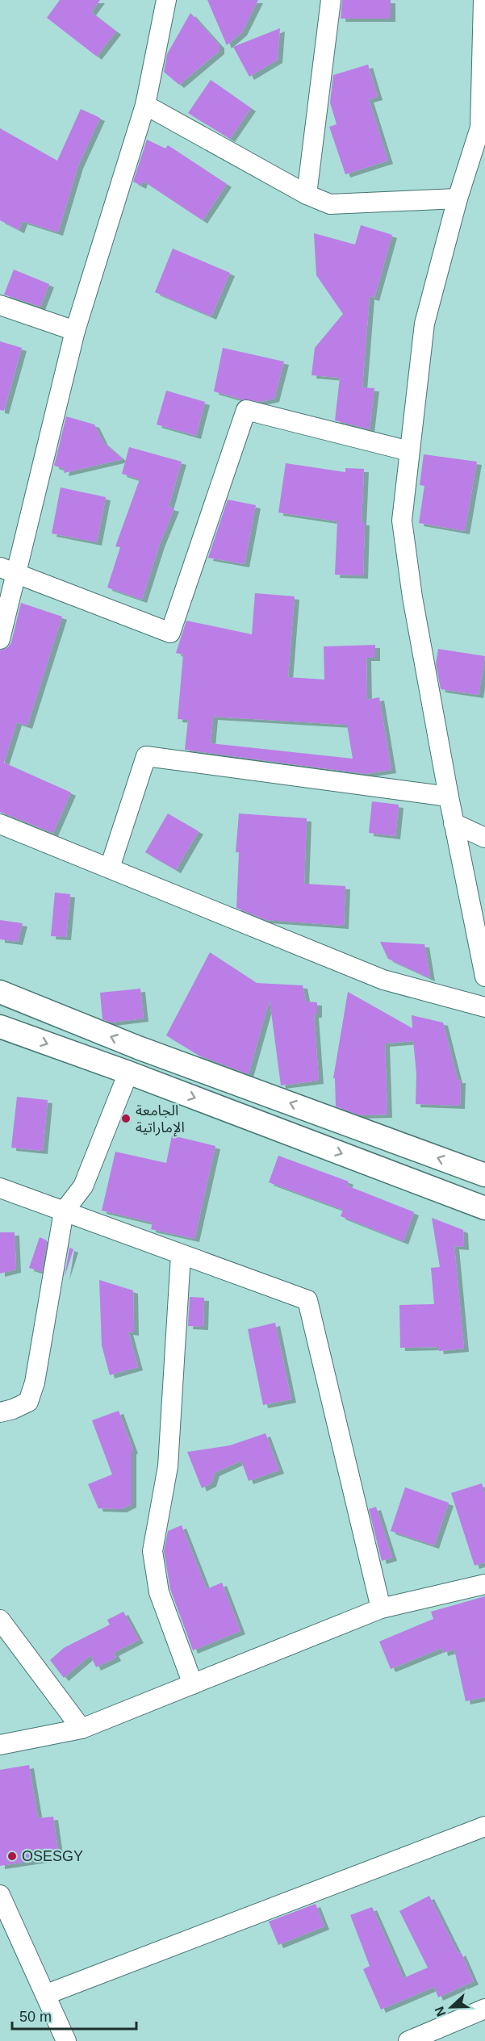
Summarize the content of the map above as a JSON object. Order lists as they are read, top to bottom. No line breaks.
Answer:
{"places":["الجامعة الإماراتية","OSESGY"],"scale_bar":"50 m","north":"left"}
